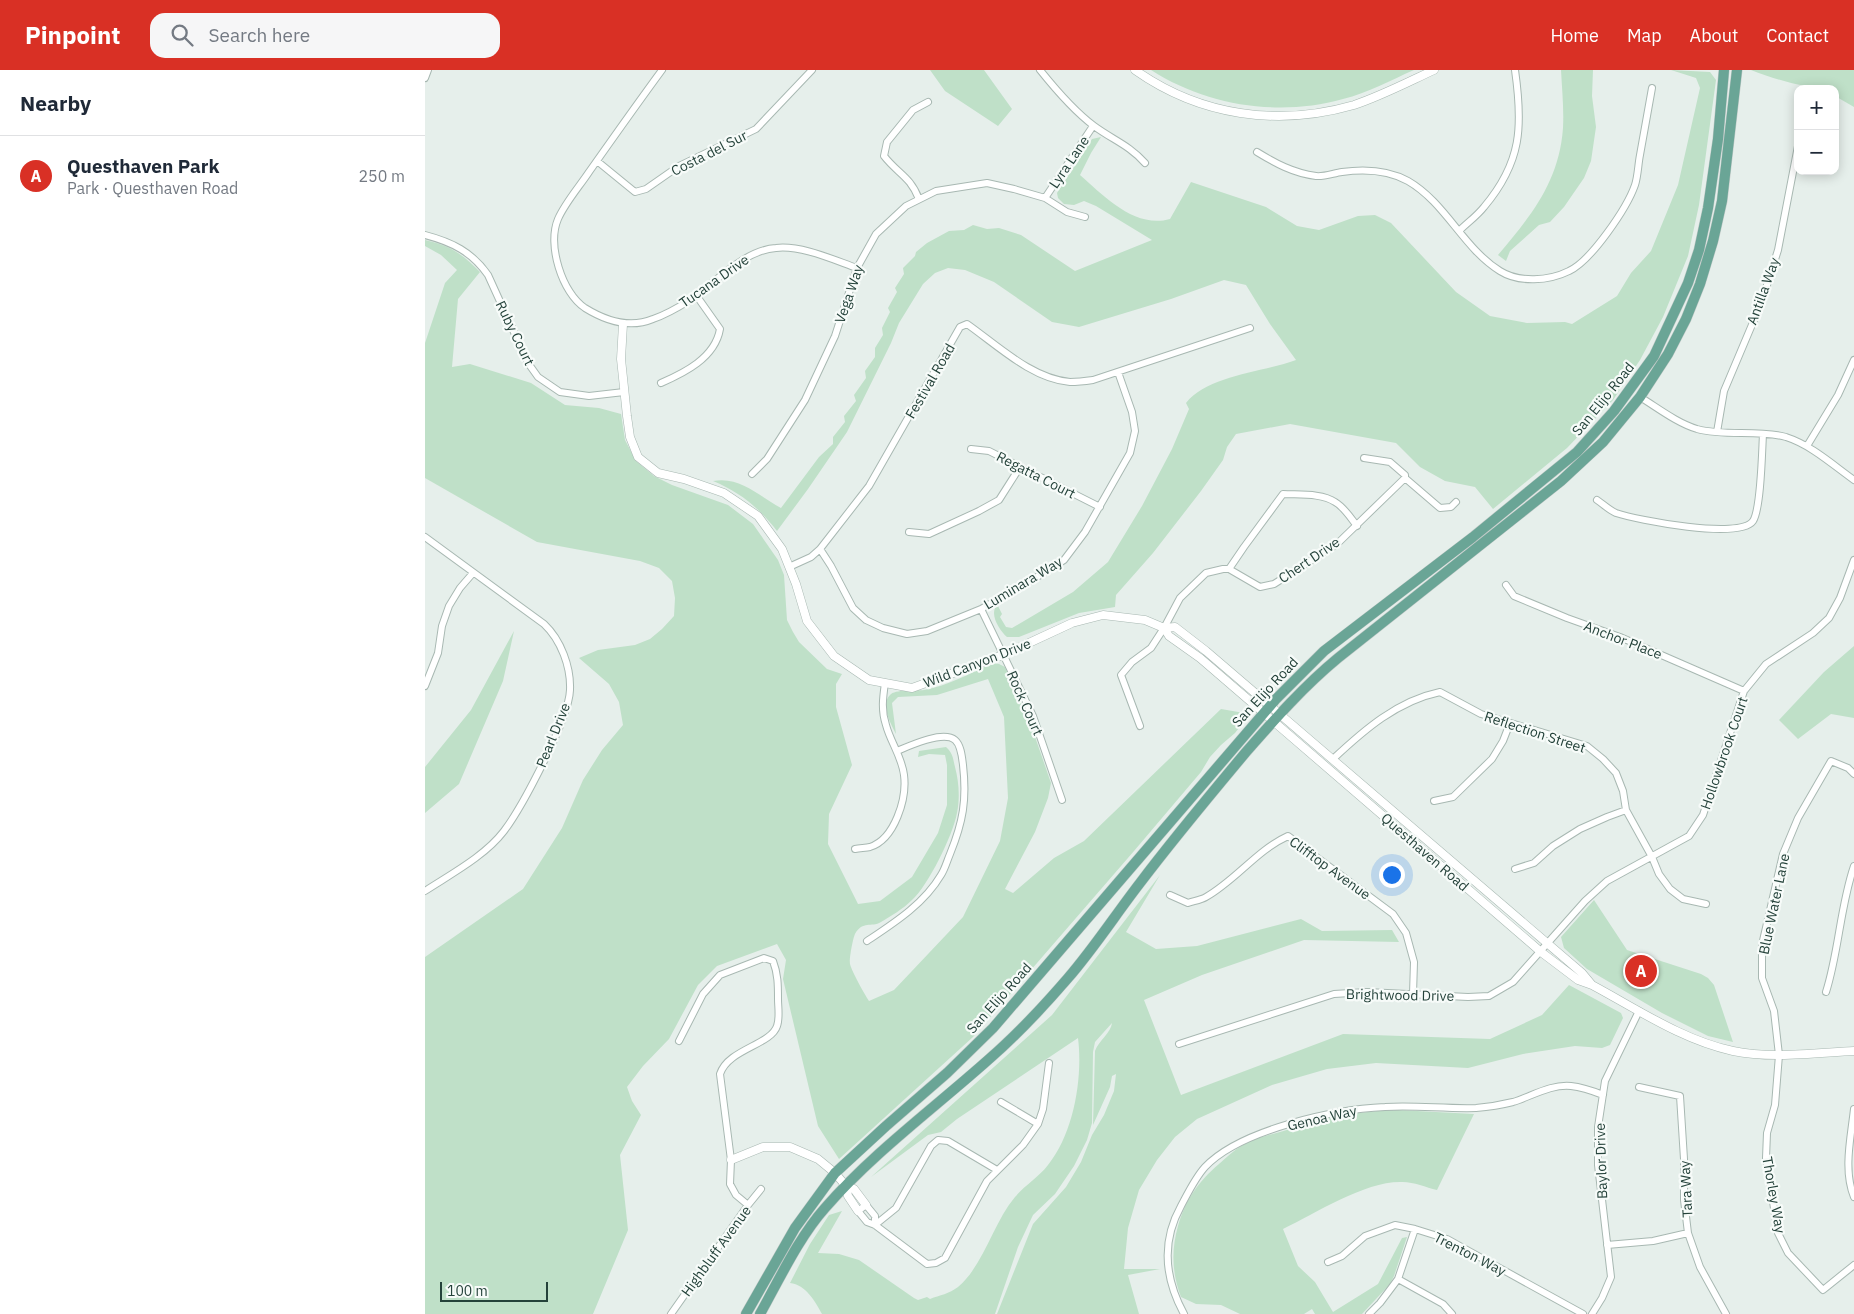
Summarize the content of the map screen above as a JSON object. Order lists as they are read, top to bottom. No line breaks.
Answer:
{"streets":{"main road":["San Elijo Road"],"street":["Costa del Sur","Lyra Lane","Tucana Drive","Antilla Way","Vega Way","Ruby Court","Festival Road","Regatta Court","Chert Drive","Luminara Way","Anchor Place","Wild Canyon Drive","Rock Court","Reflection Street","Pearl Drive","Hollowbrook Court","Questhaven Road","Clifftop Avenue","Blue Water Lane","Brightwood Drive","Genoa Way","Baylor Drive","Tara Way","Thorley Way","Highbluff Avenue","Trenton Way"]},"crossings":[["Costa del Sur","Tucana Drive"],["Lyra Lane","Vega Way"],["Tucana Drive","Vega Way"],["Tucana Drive","Wild Canyon Drive"],["Ruby Court","Wild Canyon Drive"],["Festival Road","Luminara Way"],["Festival Road","Wild Canyon Drive"],["San Elijo Road","Wild Canyon Drive"],["San Elijo Road","Questhaven Road"],["Regatta Court","Luminara Way"],["Luminara Way","Rock Court"],["Anchor Place","Hollowbrook Court"],["Wild Canyon Drive","Rock Court"],["Wild Canyon Drive","Questhaven Road"],["Reflection Street","Hollowbrook Court"],["Reflection Street","Questhaven Road"],["Hollowbrook Court","Questhaven Road"],["Hollowbrook Court","Brightwood Drive"],["Questhaven Road","Blue Water Lane"],["Questhaven Road","Brightwood Drive"],["Questhaven Road","Baylor Drive"],["Questhaven Road","Thorley Way"],["Clifftop Avenue","Brightwood Drive"],["Blue Water Lane","Thorley Way"],["Genoa Way","Baylor Drive"]],"scale_bar":"100 m","page":{"header":"Pinpoint","search":"Search here","nav":["Home","Map","About","Contact"],"heading":"Nearby","map_buttons":["+","−"],"list":[{"mark":"A","name":"Questhaven Park","note":"Park · Questhaven Road","value":"250 m"}],"pins":"A","scale":"100 m"}}
